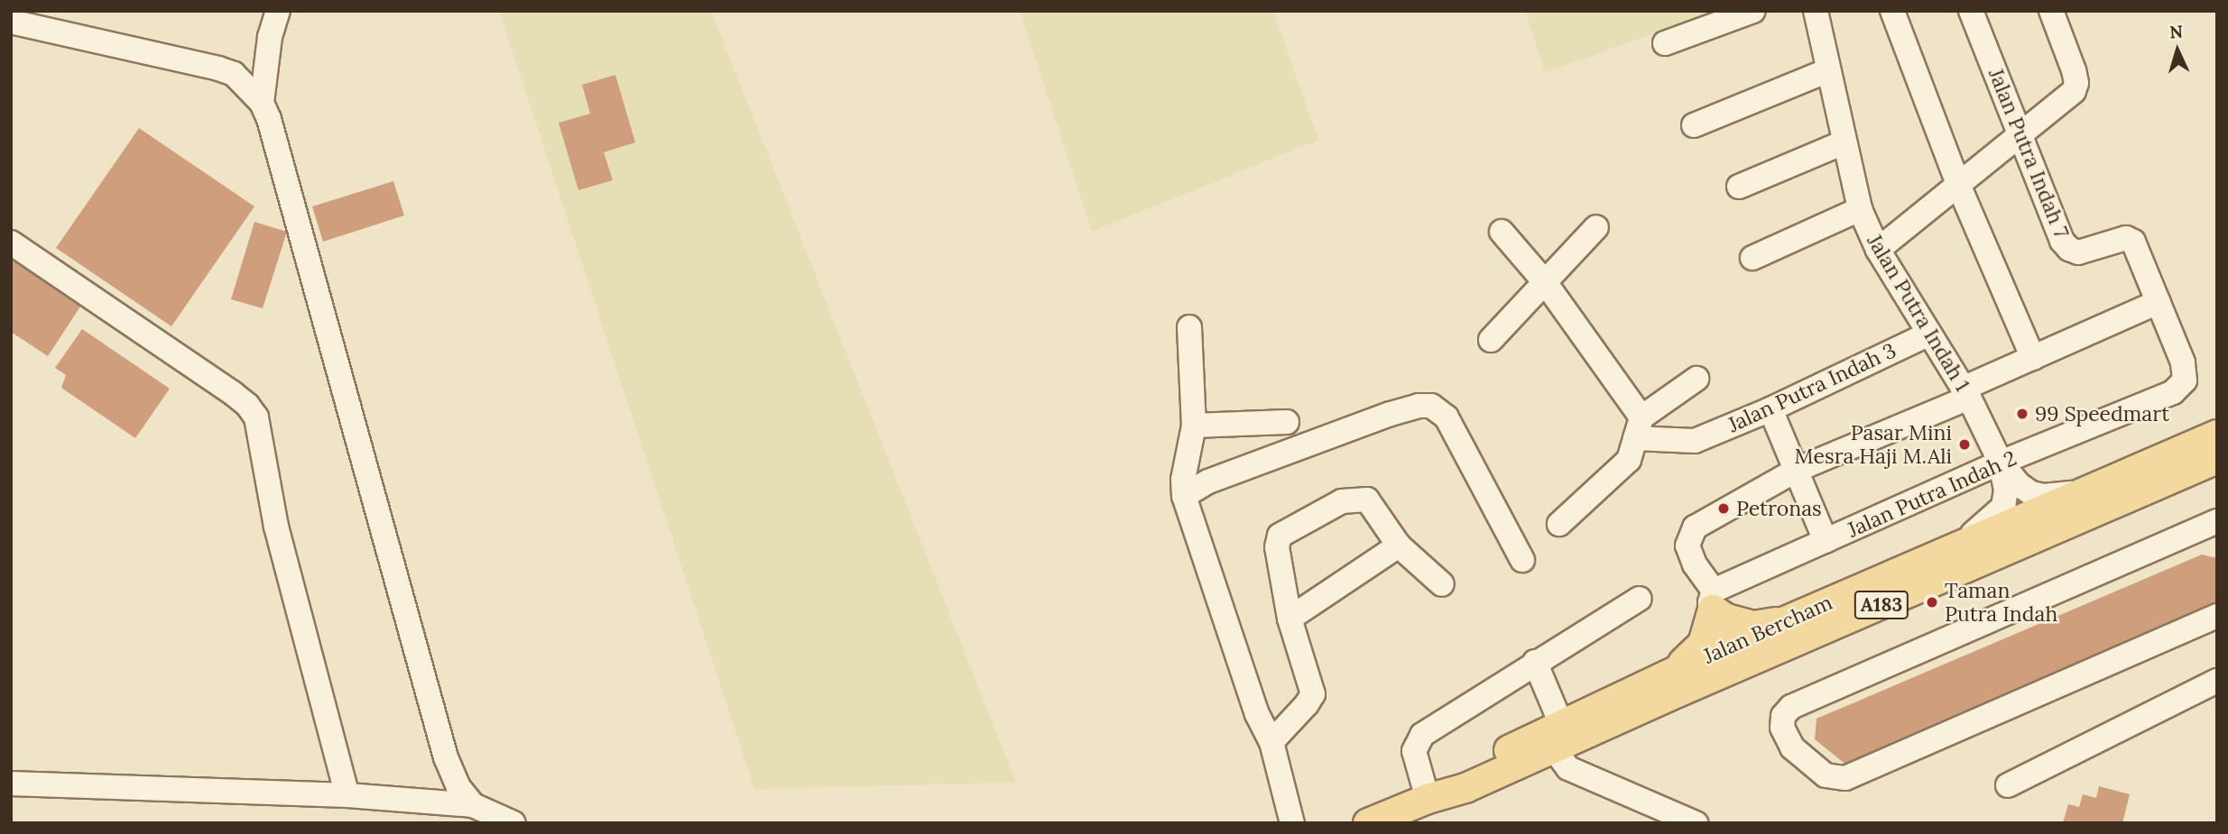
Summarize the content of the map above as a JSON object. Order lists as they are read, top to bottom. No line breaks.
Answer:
{"streets":{"main road":["A183","Jalan Bercham"],"street":["Jalan Putra Indah 7","Jalan Putra Indah 1","Jalan Putra Indah 3","Jalan Putra Indah 2"]},"crossings":[["Jalan Putra Indah 7","Jalan Putra Indah 2"],["Jalan Putra Indah 1","Jalan Putra Indah 3"],["Jalan Putra Indah 1","Jalan Putra Indah 2"],["Jalan Putra Indah 1","Jalan Bercham"]],"places":["99 Speedmart","Pasar Mini Mesra Haji M.Ali","Petronas","Taman Putra Indah"],"north":"top"}
